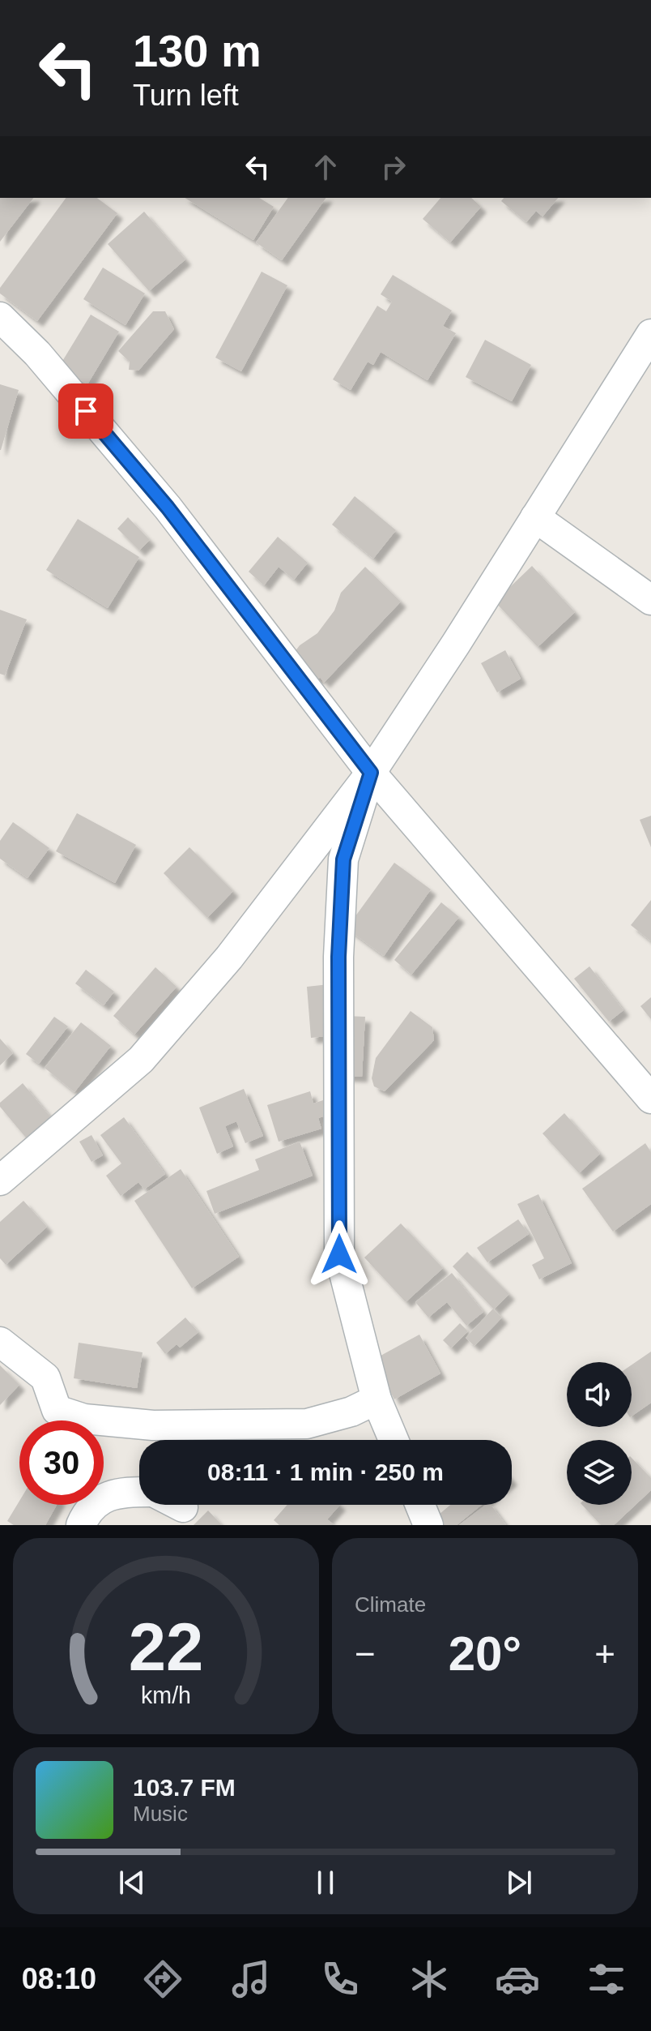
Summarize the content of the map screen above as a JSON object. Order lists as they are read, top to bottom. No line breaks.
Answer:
{"page":{"turn":["130 m","Turn left"],"limit":"30","trip":"08:11 · 1 min · 250 m","tile":"Climate","heat":["−","20°","+"],"song":["103.7 FM","Music"],"tabs":"08:10","gauge":["22","km/h"]}}
